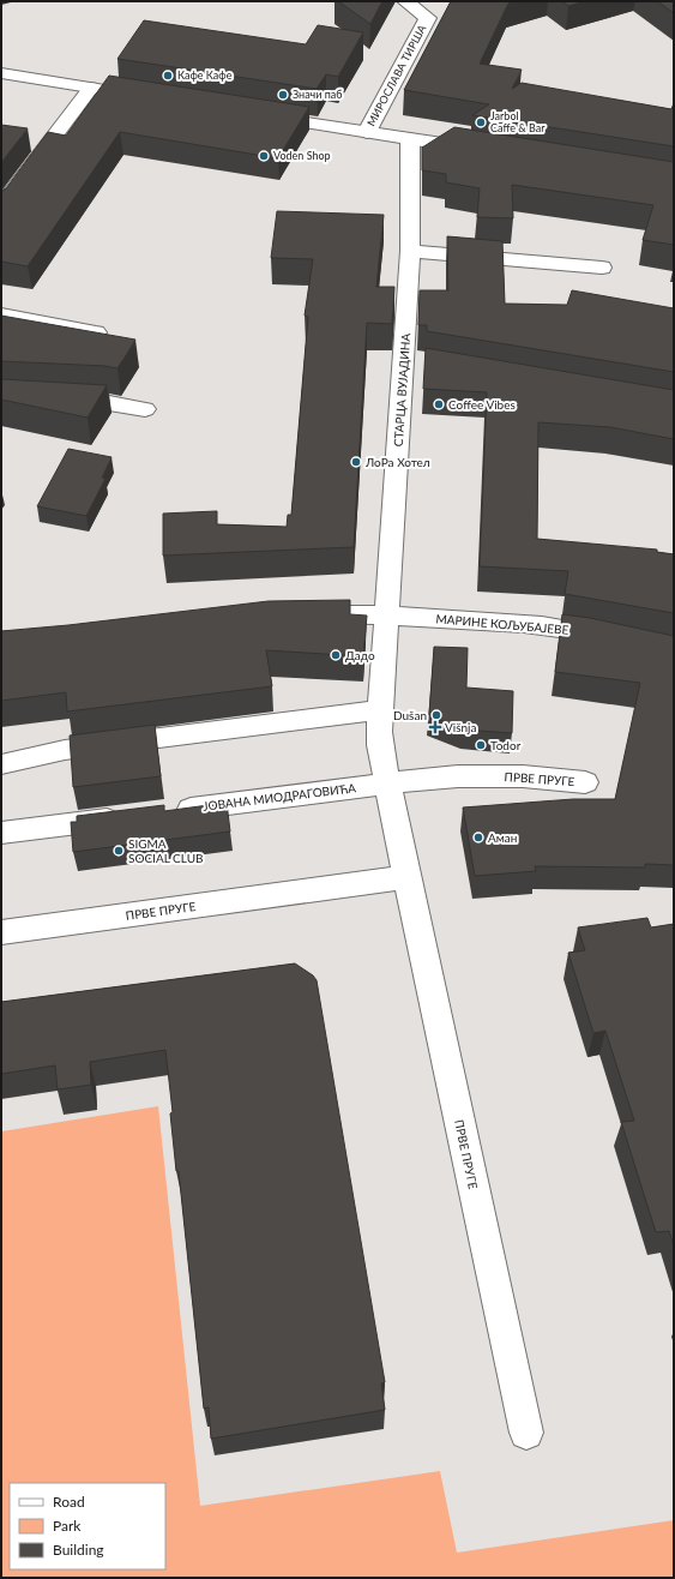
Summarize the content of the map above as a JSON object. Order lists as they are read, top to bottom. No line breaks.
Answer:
{"streets":{"street":["МИРОСЛАВА ТИРША","СТАРЦА ВУЈАДИНА","МАРИНЕ КОЉУБАЈЕВЕ","ПРВЕ ПРУГЕ","ЈОВАНА МИОДРАГОВИЋА"]},"crossings":[["СТАРЦА ВУЈАДИНА","МАРИНЕ КОЉУБАЈЕВЕ"],["СТАРЦА ВУЈАДИНА","ПРВЕ ПРУГЕ"],["СТАРЦА ВУЈАДИНА","ЈОВАНА МИОДРАГОВИЋА"],["ПРВЕ ПРУГЕ","ЈОВАНА МИОДРАГОВИЋА"]],"places":{"other":["Кафе Кафе","Значи паб","Jarbol Caffe & Bar","Voden Shop","Coffee Vibes","ЛоРа Хотел","Дадо","Dušan","Todor","Аман","SIGMA SOCIAL CLUB"],"health":["Višnja"]},"legend":["Road","Park","Building"]}
